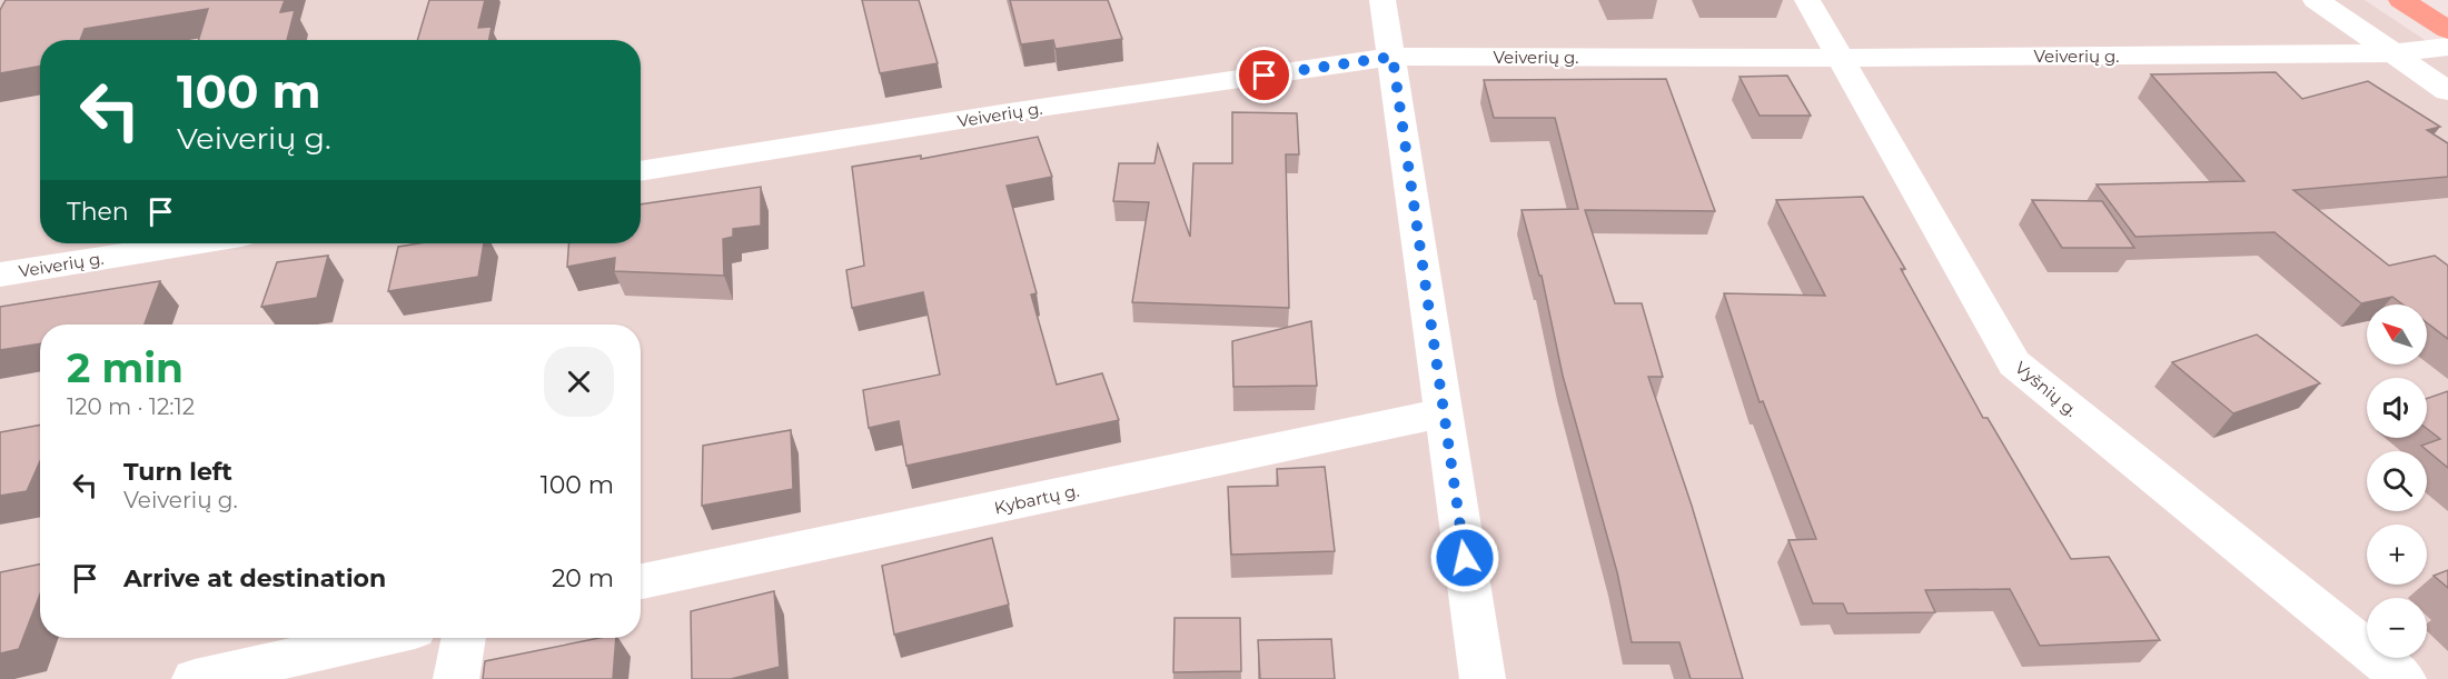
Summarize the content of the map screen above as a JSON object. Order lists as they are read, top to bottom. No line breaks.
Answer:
{"streets":{"street":["Veiverių g.","Vyšnių g.","Kybartų g."]},"crossings":[["Veiverių g.","Vyšnių g."]],"north":"top left","page":{"turn":["100 m","Veiverių g."],"then":"Then","map_buttons":["+","−"],"heading":["2 min","120 m · 12:12"],"list":[{"name":"Turn left","note":"Veiverių g.","value":"100 m"},{"name":"Arrive at destination","value":"20 m"}]}}
